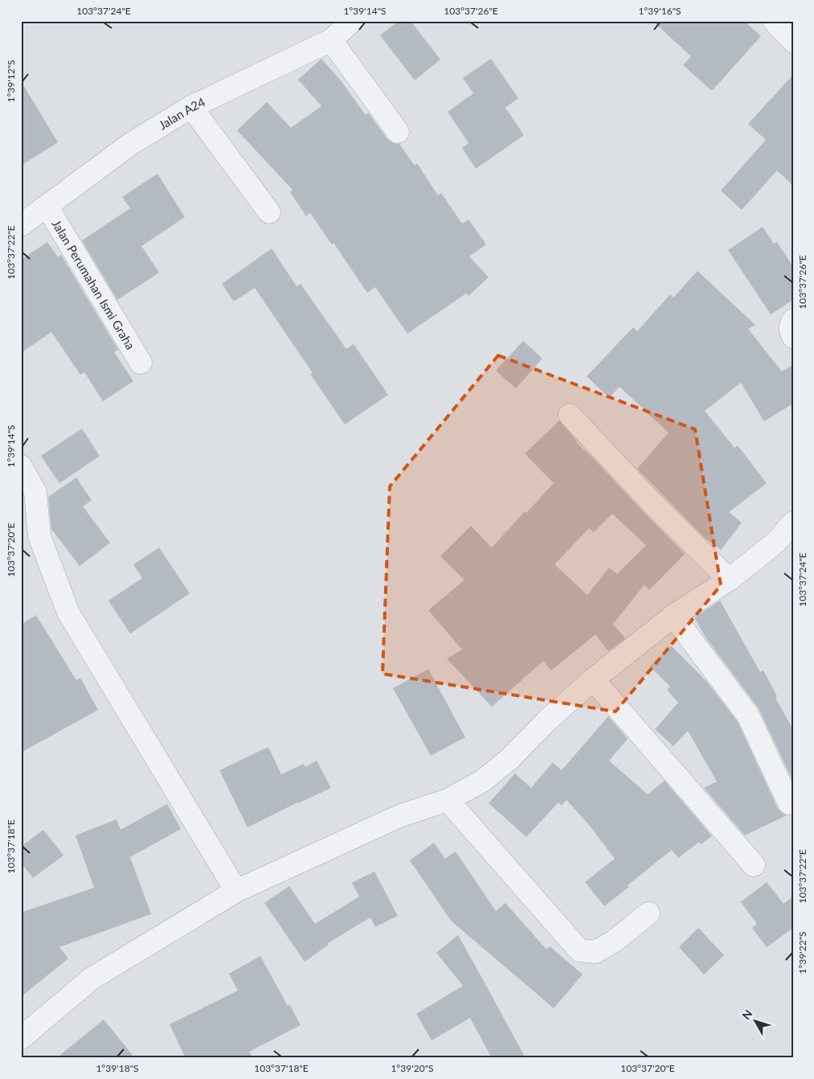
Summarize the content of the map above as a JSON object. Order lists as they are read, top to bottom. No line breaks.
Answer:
{"streets":{"street":["Jalan A24","Jalan Perumahan Ismi Graha"]},"crossings":[["Jalan A24","Jalan Perumahan Ismi Graha"]],"north":"top left","coordinates":["103°37'24\"E","1°39'14\"S","103°37'26\"E","1°39'16\"S","1°39'12\"S","103°37'22\"E","103°37'20\"E","103°37'18\"E","1°39'22\"S","1°39'18\"S","1°39'20\"S"]}
